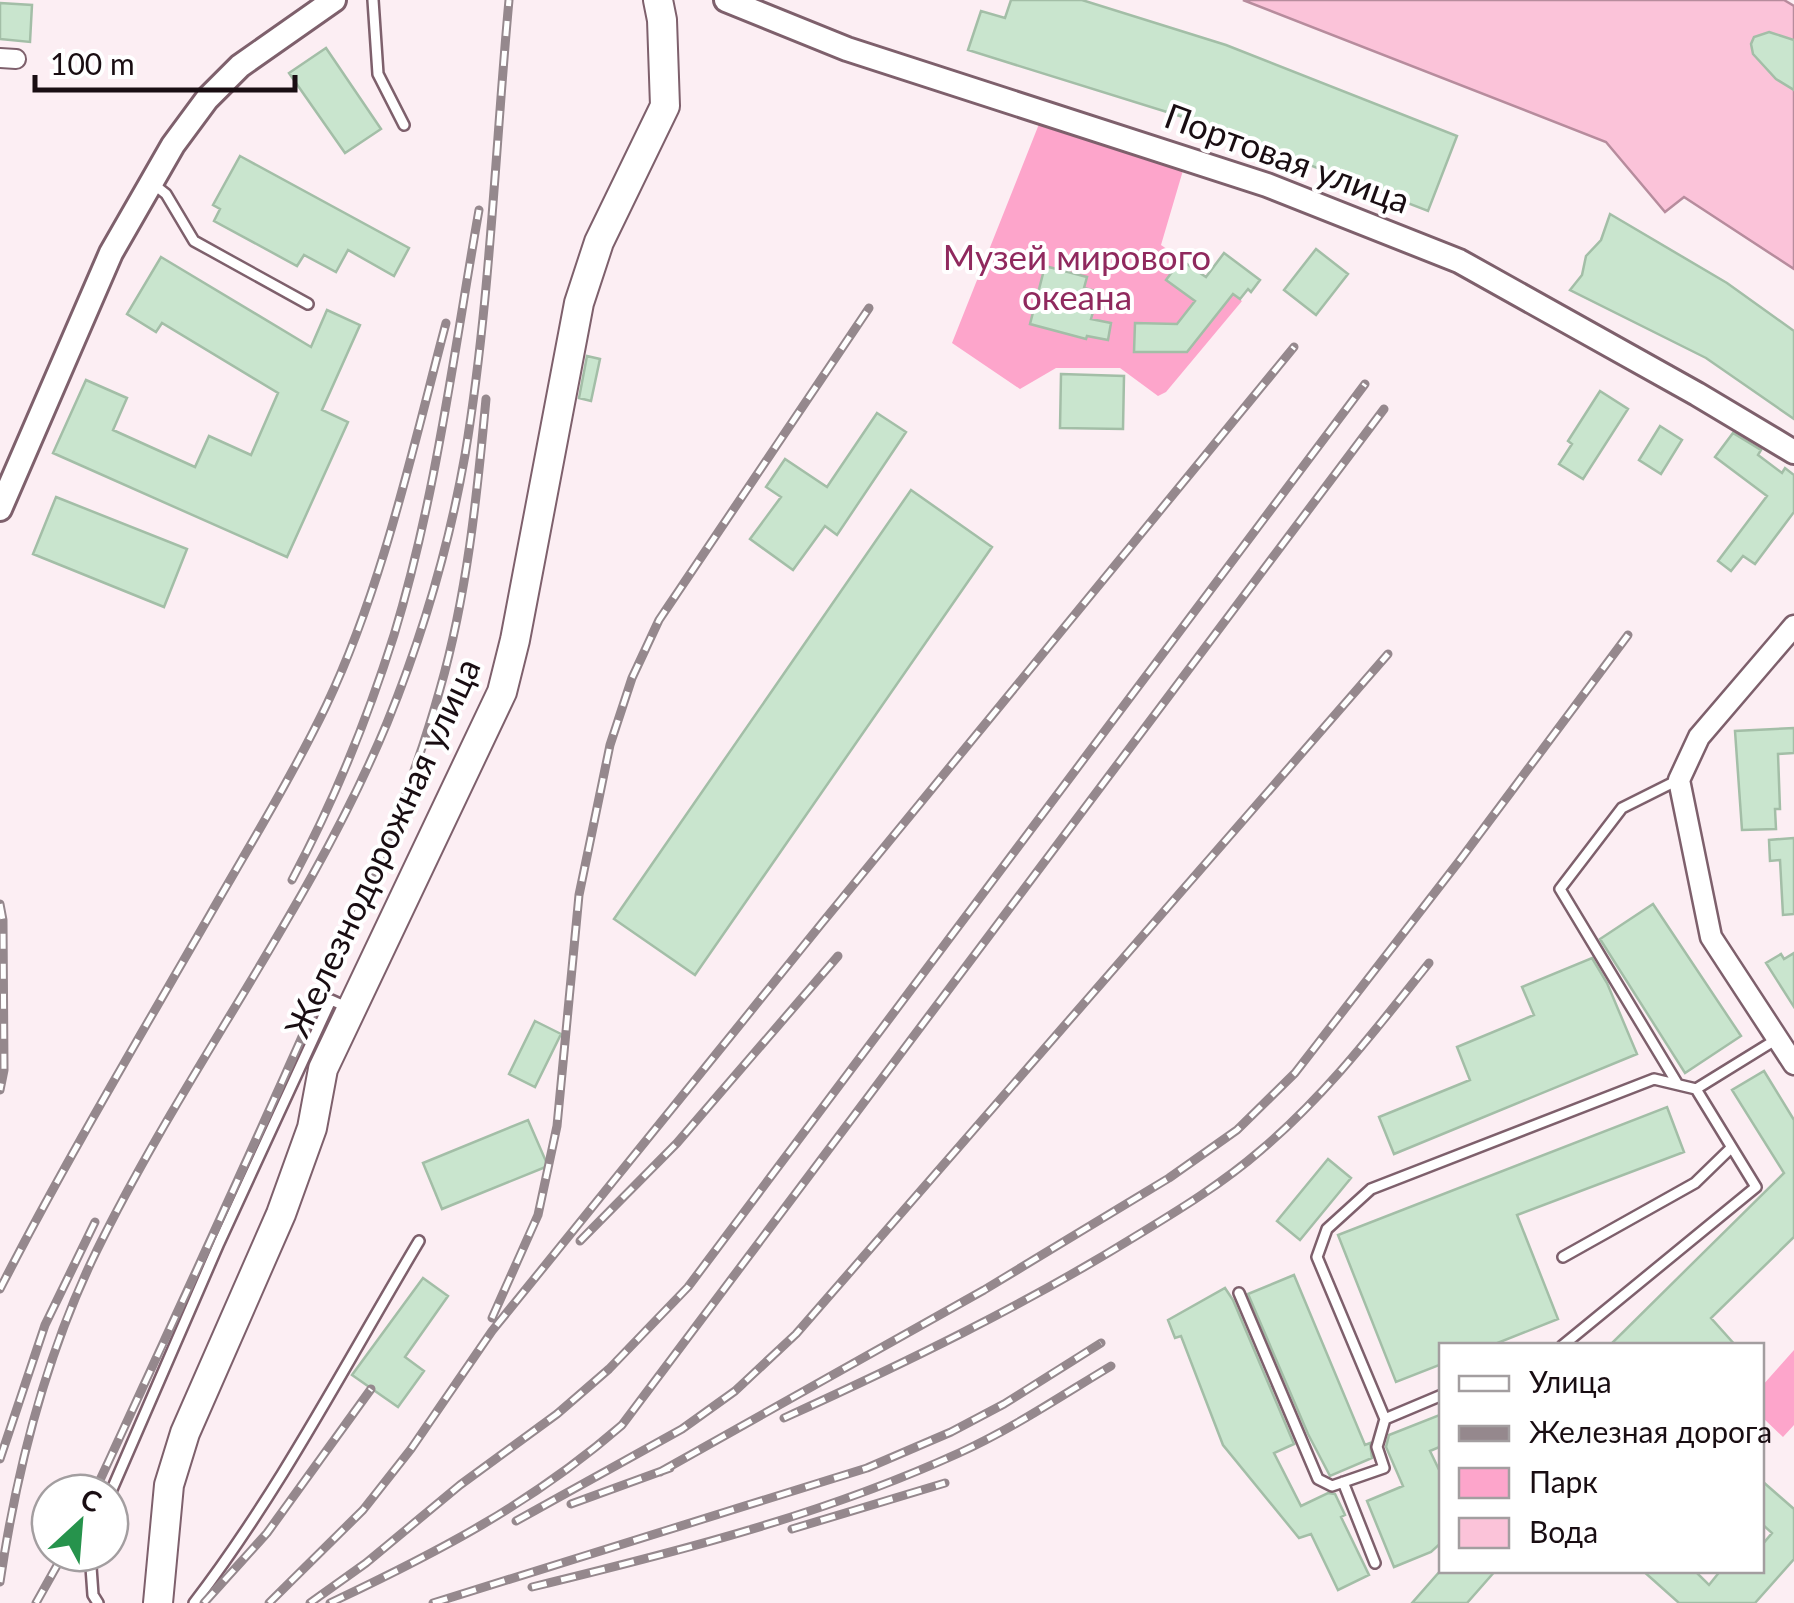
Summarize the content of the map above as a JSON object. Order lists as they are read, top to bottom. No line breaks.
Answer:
{"streets":{"main road":["Портовая улица","Железнодорожная улица"]},"parks":["Музей мирового океана"],"legend":["Улица","Железная дорога","Парк","Вода"],"scale_bar":"100 m","north":"top right"}
